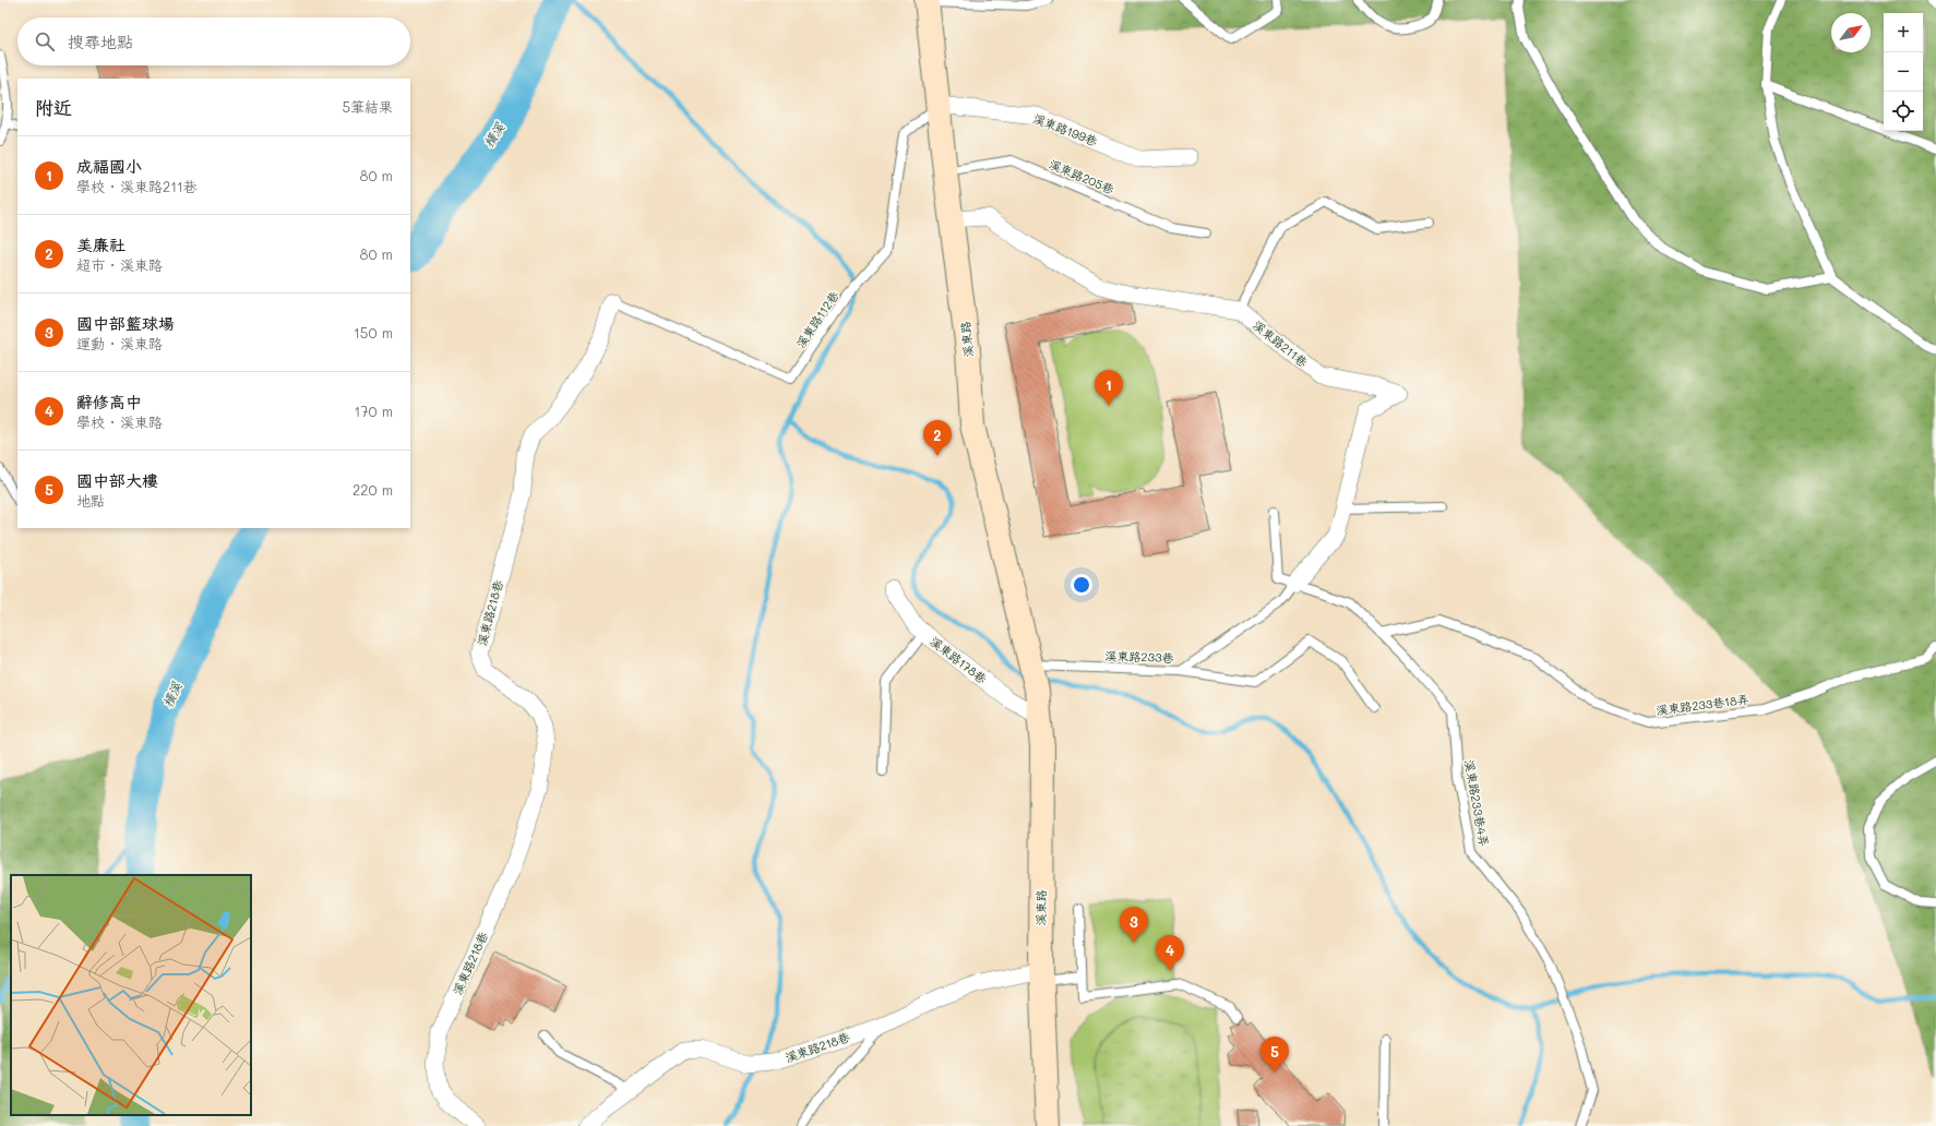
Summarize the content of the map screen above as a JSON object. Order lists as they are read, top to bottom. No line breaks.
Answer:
{"streets":{"main road":["溪東路"],"street":["溪東路199巷","溪東路211巷","溪東路218巷","溪東路178巷"],"lane":["溪東路205巷","溪東路112巷","溪東路233巷","溪東路233巷18弄","溪東路233巷4弄"]},"crossings":[["溪東路199巷","溪東路112巷"],["溪東路199巷","溪東路"],["溪東路205巷","溪東路"],["溪東路112巷","溪東路"],["溪東路112巷","溪東路218巷"],["溪東路","溪東路218巷"],["溪東路","溪東路233巷"],["溪東路","溪東路178巷"],["溪東路211巷","溪東路233巷"],["溪東路211巷","溪東路233巷4弄"],["溪東路233巷","溪東路233巷4弄"],["溪東路233巷18弄","溪東路233巷4弄"]],"water":["橫溪"],"north":"top right","page":{"map_buttons":["+","−"],"search":"搜尋地點","heading":["附近","5筆結果"],"list":[{"mark":"1","name":"成福國小","note":"學校 · 溪東路211巷","value":"80 m"},{"mark":"2","name":"美廉社","note":"超市 · 溪東路","value":"80 m"},{"mark":"3","name":"國中部籃球場","note":"運動 · 溪東路","value":"150 m"},{"mark":"4","name":"辭修高中","note":"學校 · 溪東路","value":"170 m"},{"mark":"5","name":"國中部大樓","note":"地點","value":"220 m"}],"pins":["1","2","3","4","5"]}}
